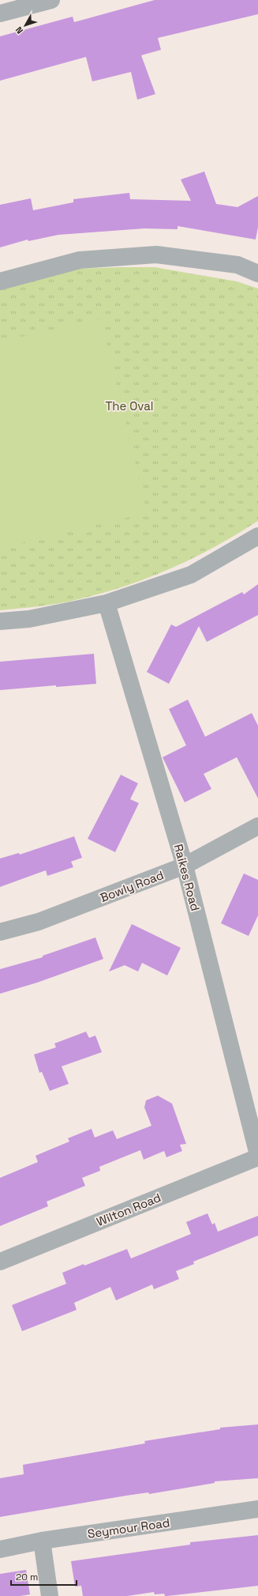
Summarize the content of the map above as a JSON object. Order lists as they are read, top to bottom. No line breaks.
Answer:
{"streets":{"street":["Raikes Road","Bowly Road","Wilton Road","Seymour Road"]},"crossings":[["Raikes Road","Bowly Road"]],"parks":["The Oval"],"scale_bar":"20 m","north":"bottom left"}
